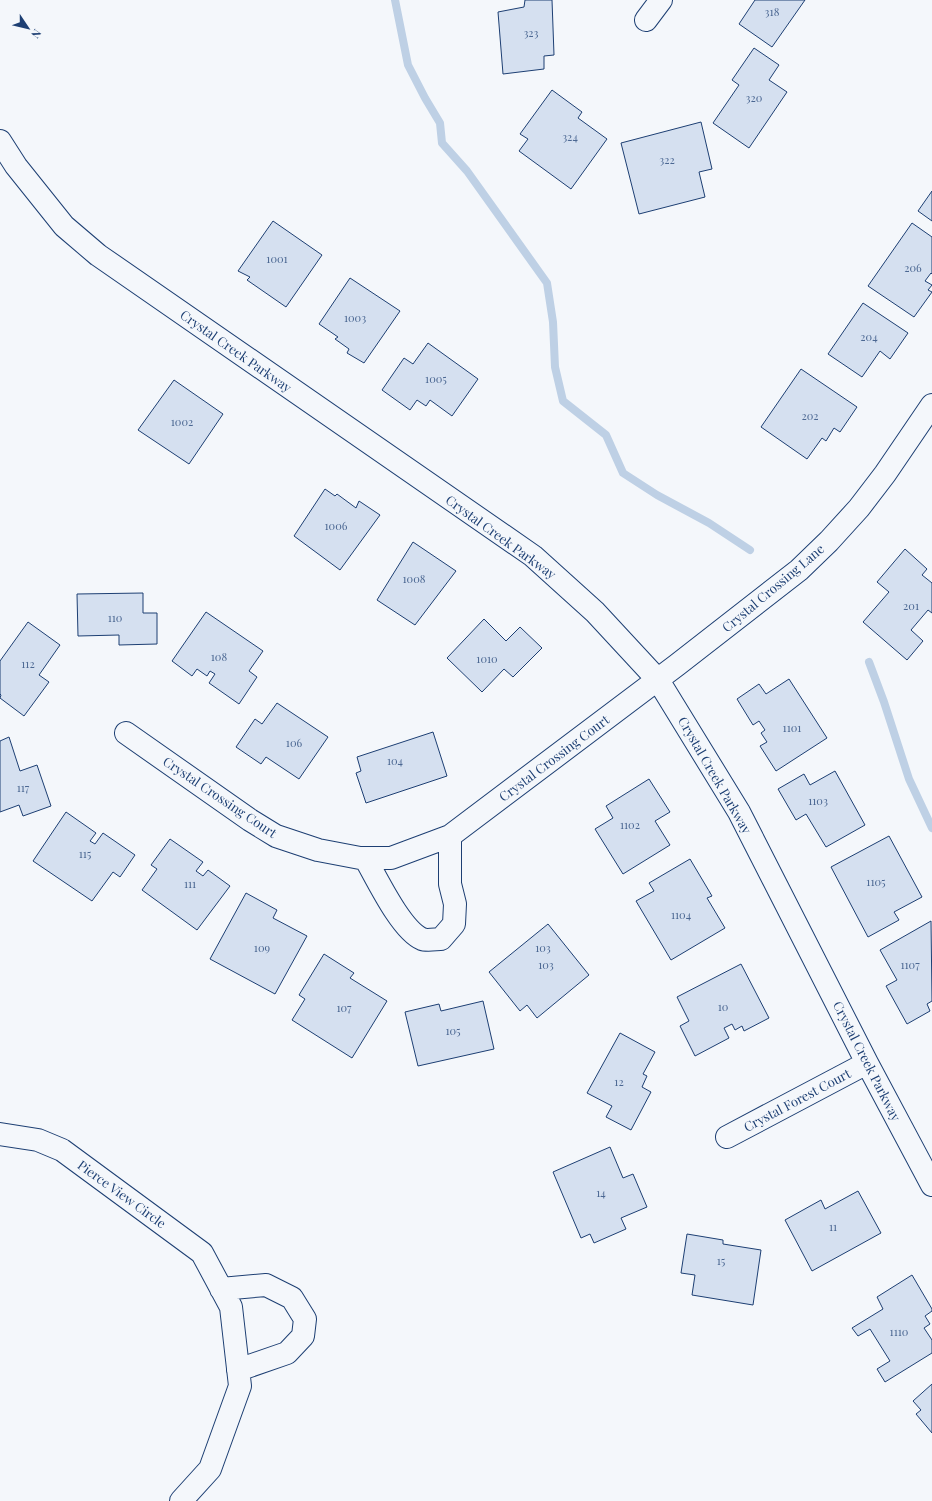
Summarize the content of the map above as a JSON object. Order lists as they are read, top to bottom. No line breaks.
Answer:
{"streets":{"street":["Crystal Creek Parkway","Crystal Crossing Lane","Crystal Crossing Court","Crystal Forest Court","Pierce View Circle"]},"crossings":[["Crystal Creek Parkway","Crystal Crossing Lane"],["Crystal Creek Parkway","Crystal Crossing Court"],["Crystal Creek Parkway","Crystal Forest Court"],["Crystal Crossing Lane","Crystal Crossing Court"]],"house_numbers":["318","323","320","324","322","1001","206","1003","204","1005","202","1002","1006","1008","201","110","108","1010","112","1101","106","104","117","1103","1102","115","1105","111","1104","109","103","103","1107","10","107","105","12","14","11","15","1110"],"north":"bottom right"}
